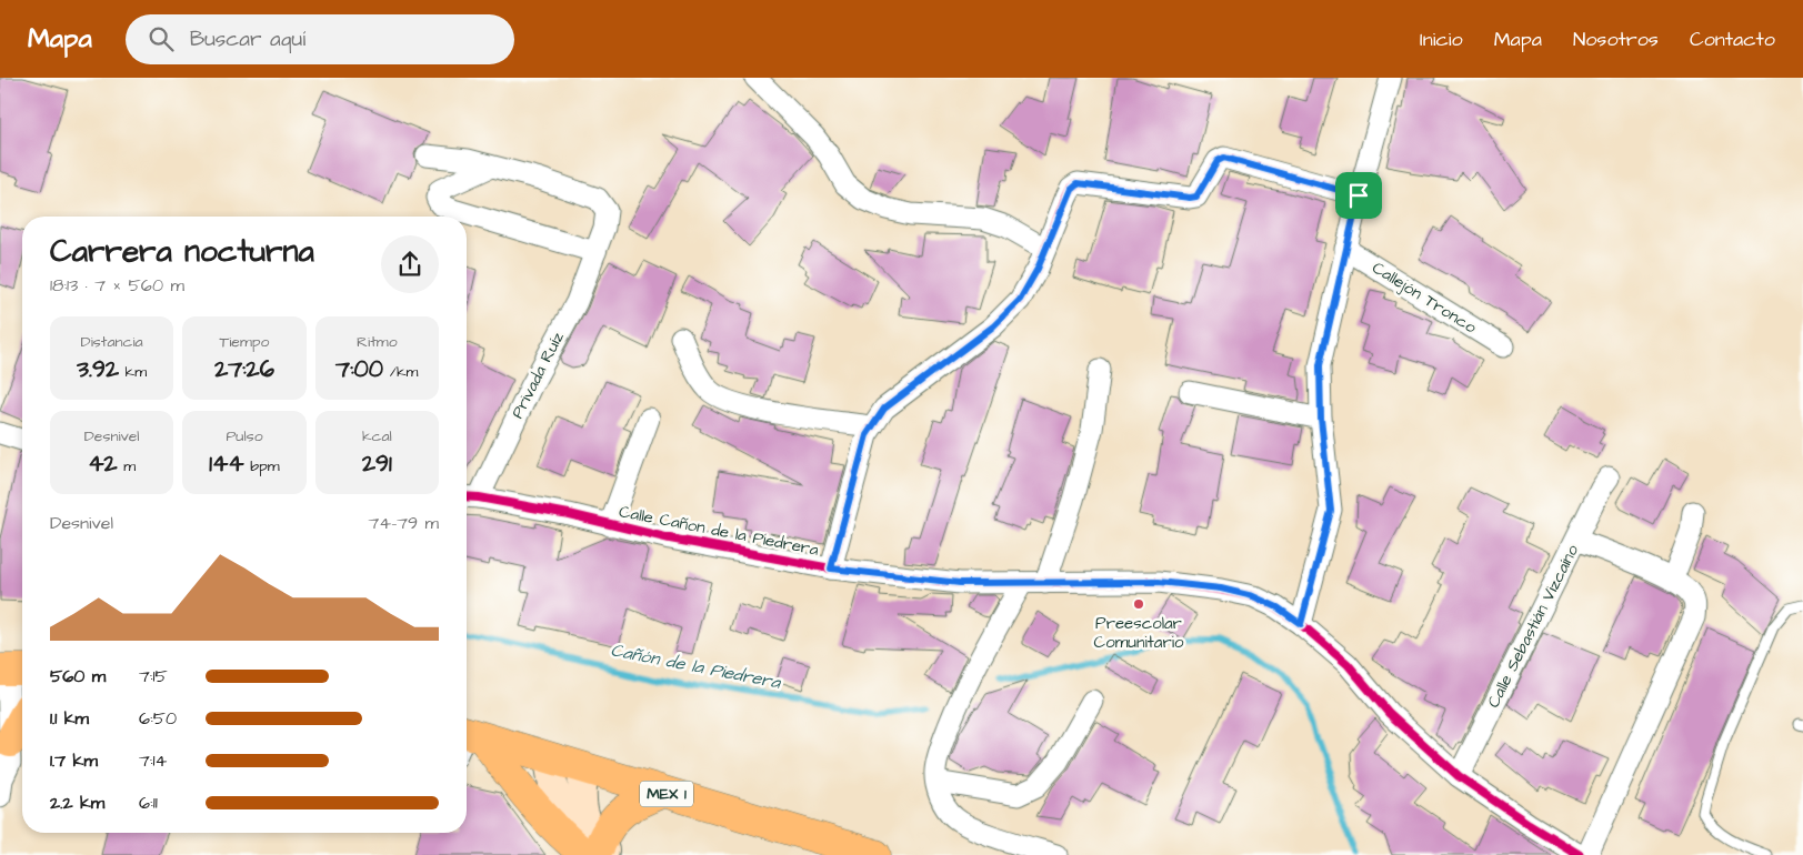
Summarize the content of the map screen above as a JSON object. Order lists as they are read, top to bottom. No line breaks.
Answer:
{"streets":{"main road":["MEX 1"],"street":["Callejón Tronco","Privada Ruíz","Calle Cañon de la Piedrera","Calle Sebastián Vizcaíno"]},"crossings":[["Privada Ruíz","Calle Cañon de la Piedrera"],["Calle Cañon de la Piedrera","Calle Sebastián Vizcaíno"]],"water":["Cañón de la Piedrera"],"places":["Preescolar Comunitario"],"page":{"header":"Mapa","search":"Buscar aquí","nav":["Inicio","Mapa","Nosotros","Contacto"],"heading":["Carrera nocturna","18:13 · 7 × 560 m"],"stats":[["Distancia","3.92 km"],["Tiempo","27:26"],["Ritmo","7:00 /km"],["Desnivel","42 m"],["Pulso","144 bpm"],["kcal","291"]],"chart":["Desnivel","74–79 m"],"list":[{"name":"560 m","note":"7:15"},{"name":"1.1 km","note":"6:50"},{"name":"1.7 km","note":"7:14"},{"name":"2.2 km","note":"6:11"}]}}
